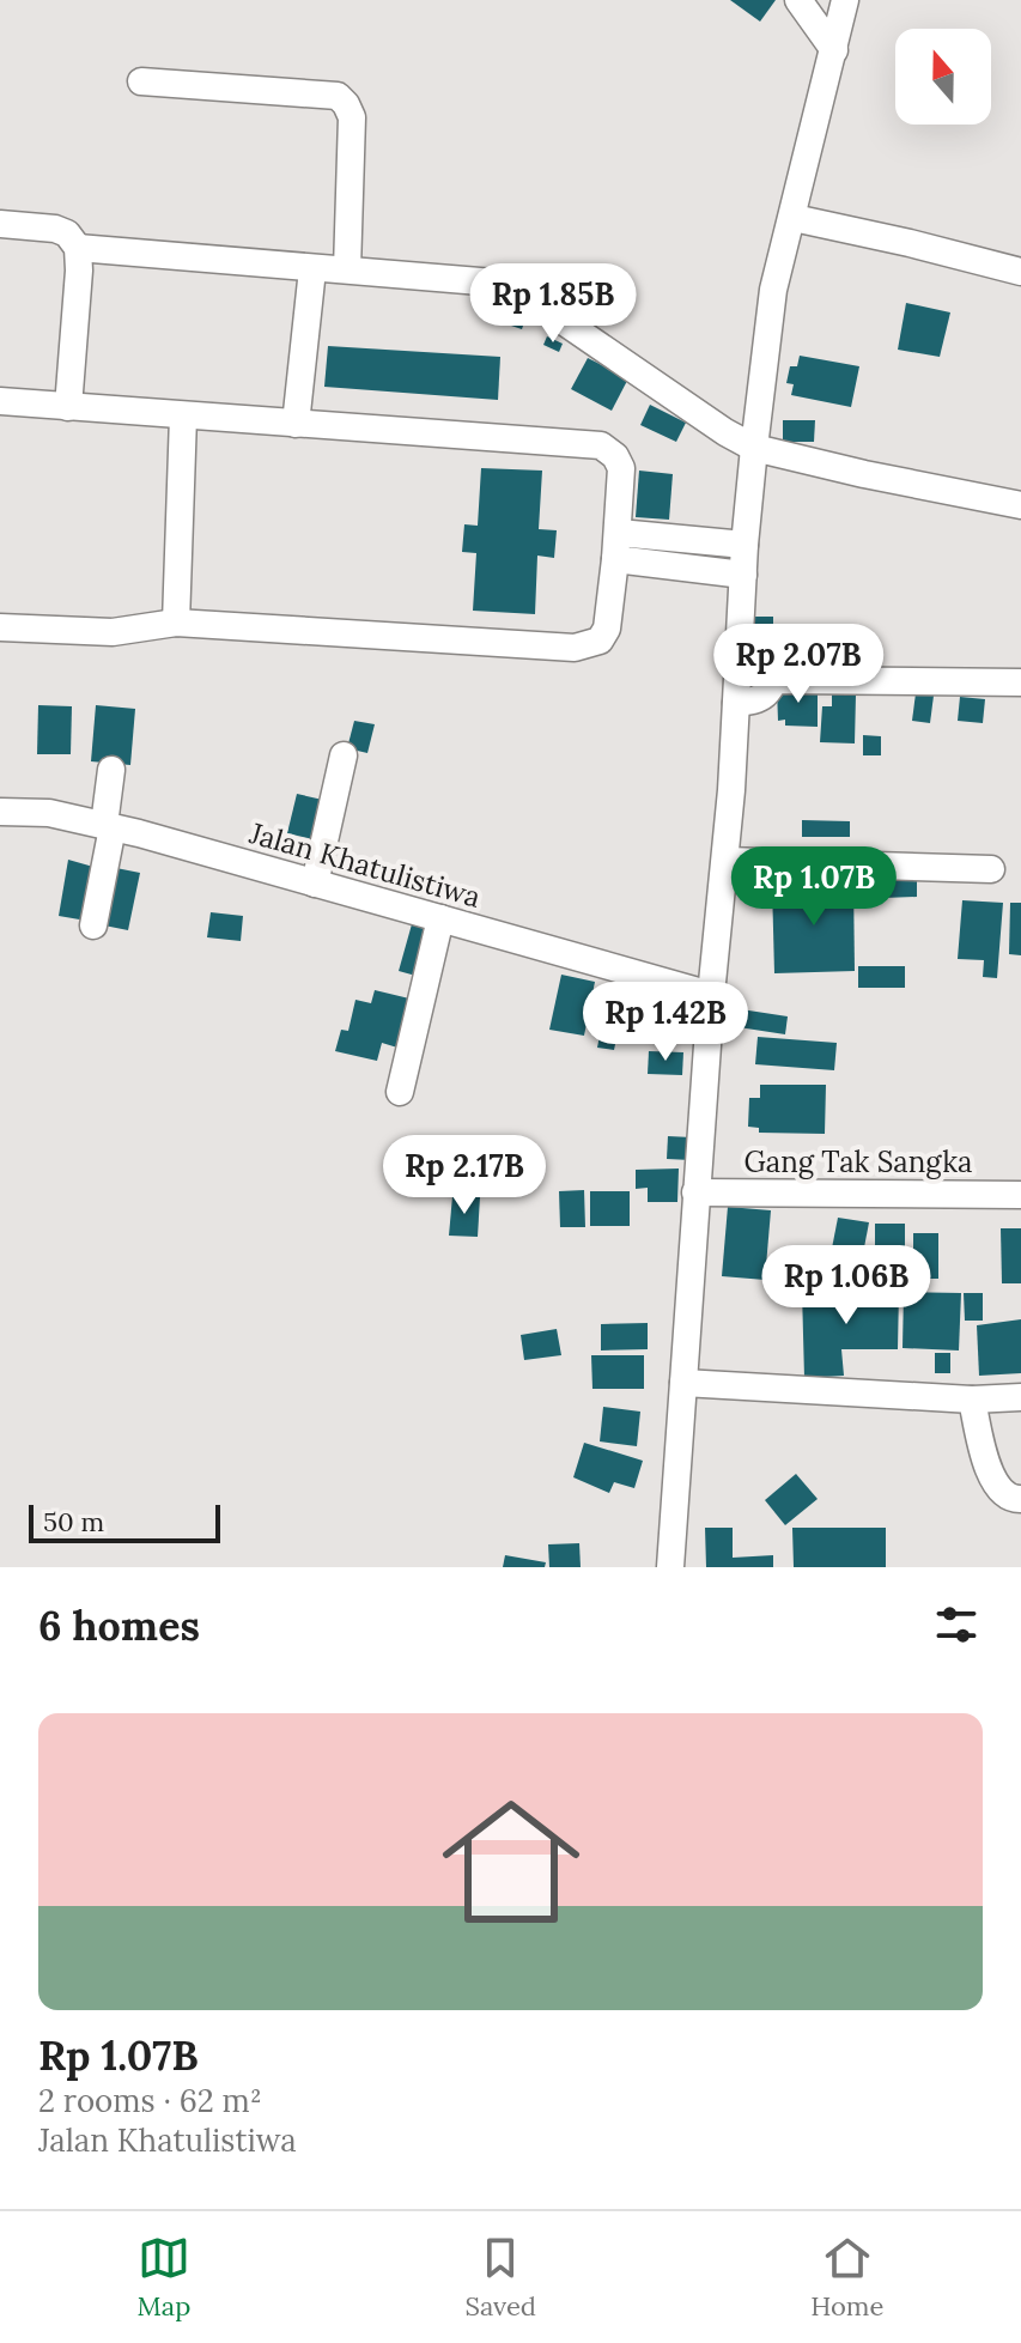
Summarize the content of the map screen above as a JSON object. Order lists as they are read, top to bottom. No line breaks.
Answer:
{"streets":{"street":["Jalan Khatulistiwa","Gang Tak Sangka"]},"scale_bar":"50 m","north":"top","page":{"price":["Rp 1.85B","Rp 2.07B","Rp 1.07B","Rp 1.42B","Rp 2.17B","Rp 1.06B"],"scale":"50 m","heading":"6 homes","list":[{"name":"Rp 1.07B","note":"2 rooms · 62 m² · Jalan Khatulistiwa"}],"tabs":["Map","Saved","Home"]}}
